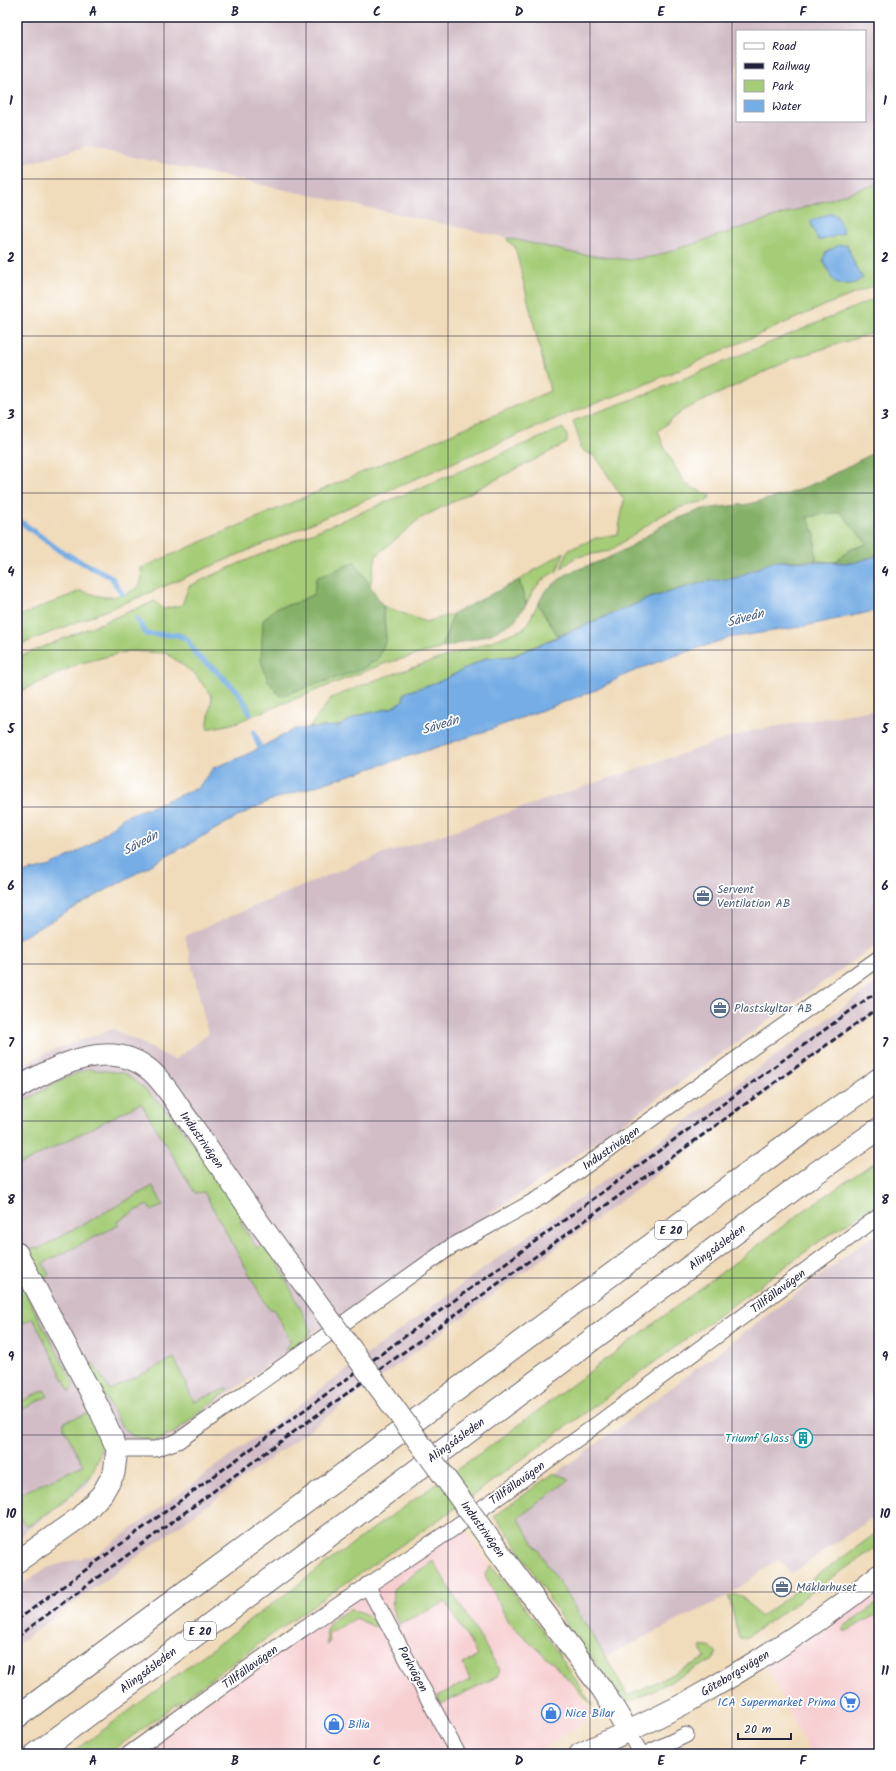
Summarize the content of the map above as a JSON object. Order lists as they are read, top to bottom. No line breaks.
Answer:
{"streets":{"highway":["E 20","Alingsåsleden"],"street":["Industrivägen","Tillfällavägen","Parkvägen","Göteborgsvägen"]},"crossings":[["Industrivägen","Göteborgsvägen"],["Tillfällavägen","Parkvägen"]],"water":["Säveån"],"places":{"office":["Servent Ventilation AB","Plastskyltar AB","Mäklarhuset"],"building":["Triumf Glass"],"supermarket":["ICA Supermarket Prima"],"shop":["Nice Bilar","Bilia"]},"legend":["Road","Railway","Park","Water"],"scale_bar":"20 m","grid":{"columns":["A","B","C","D","E","F"],"rows":["1","2","3","4","5","6","7","8","9","10","11"]}}
